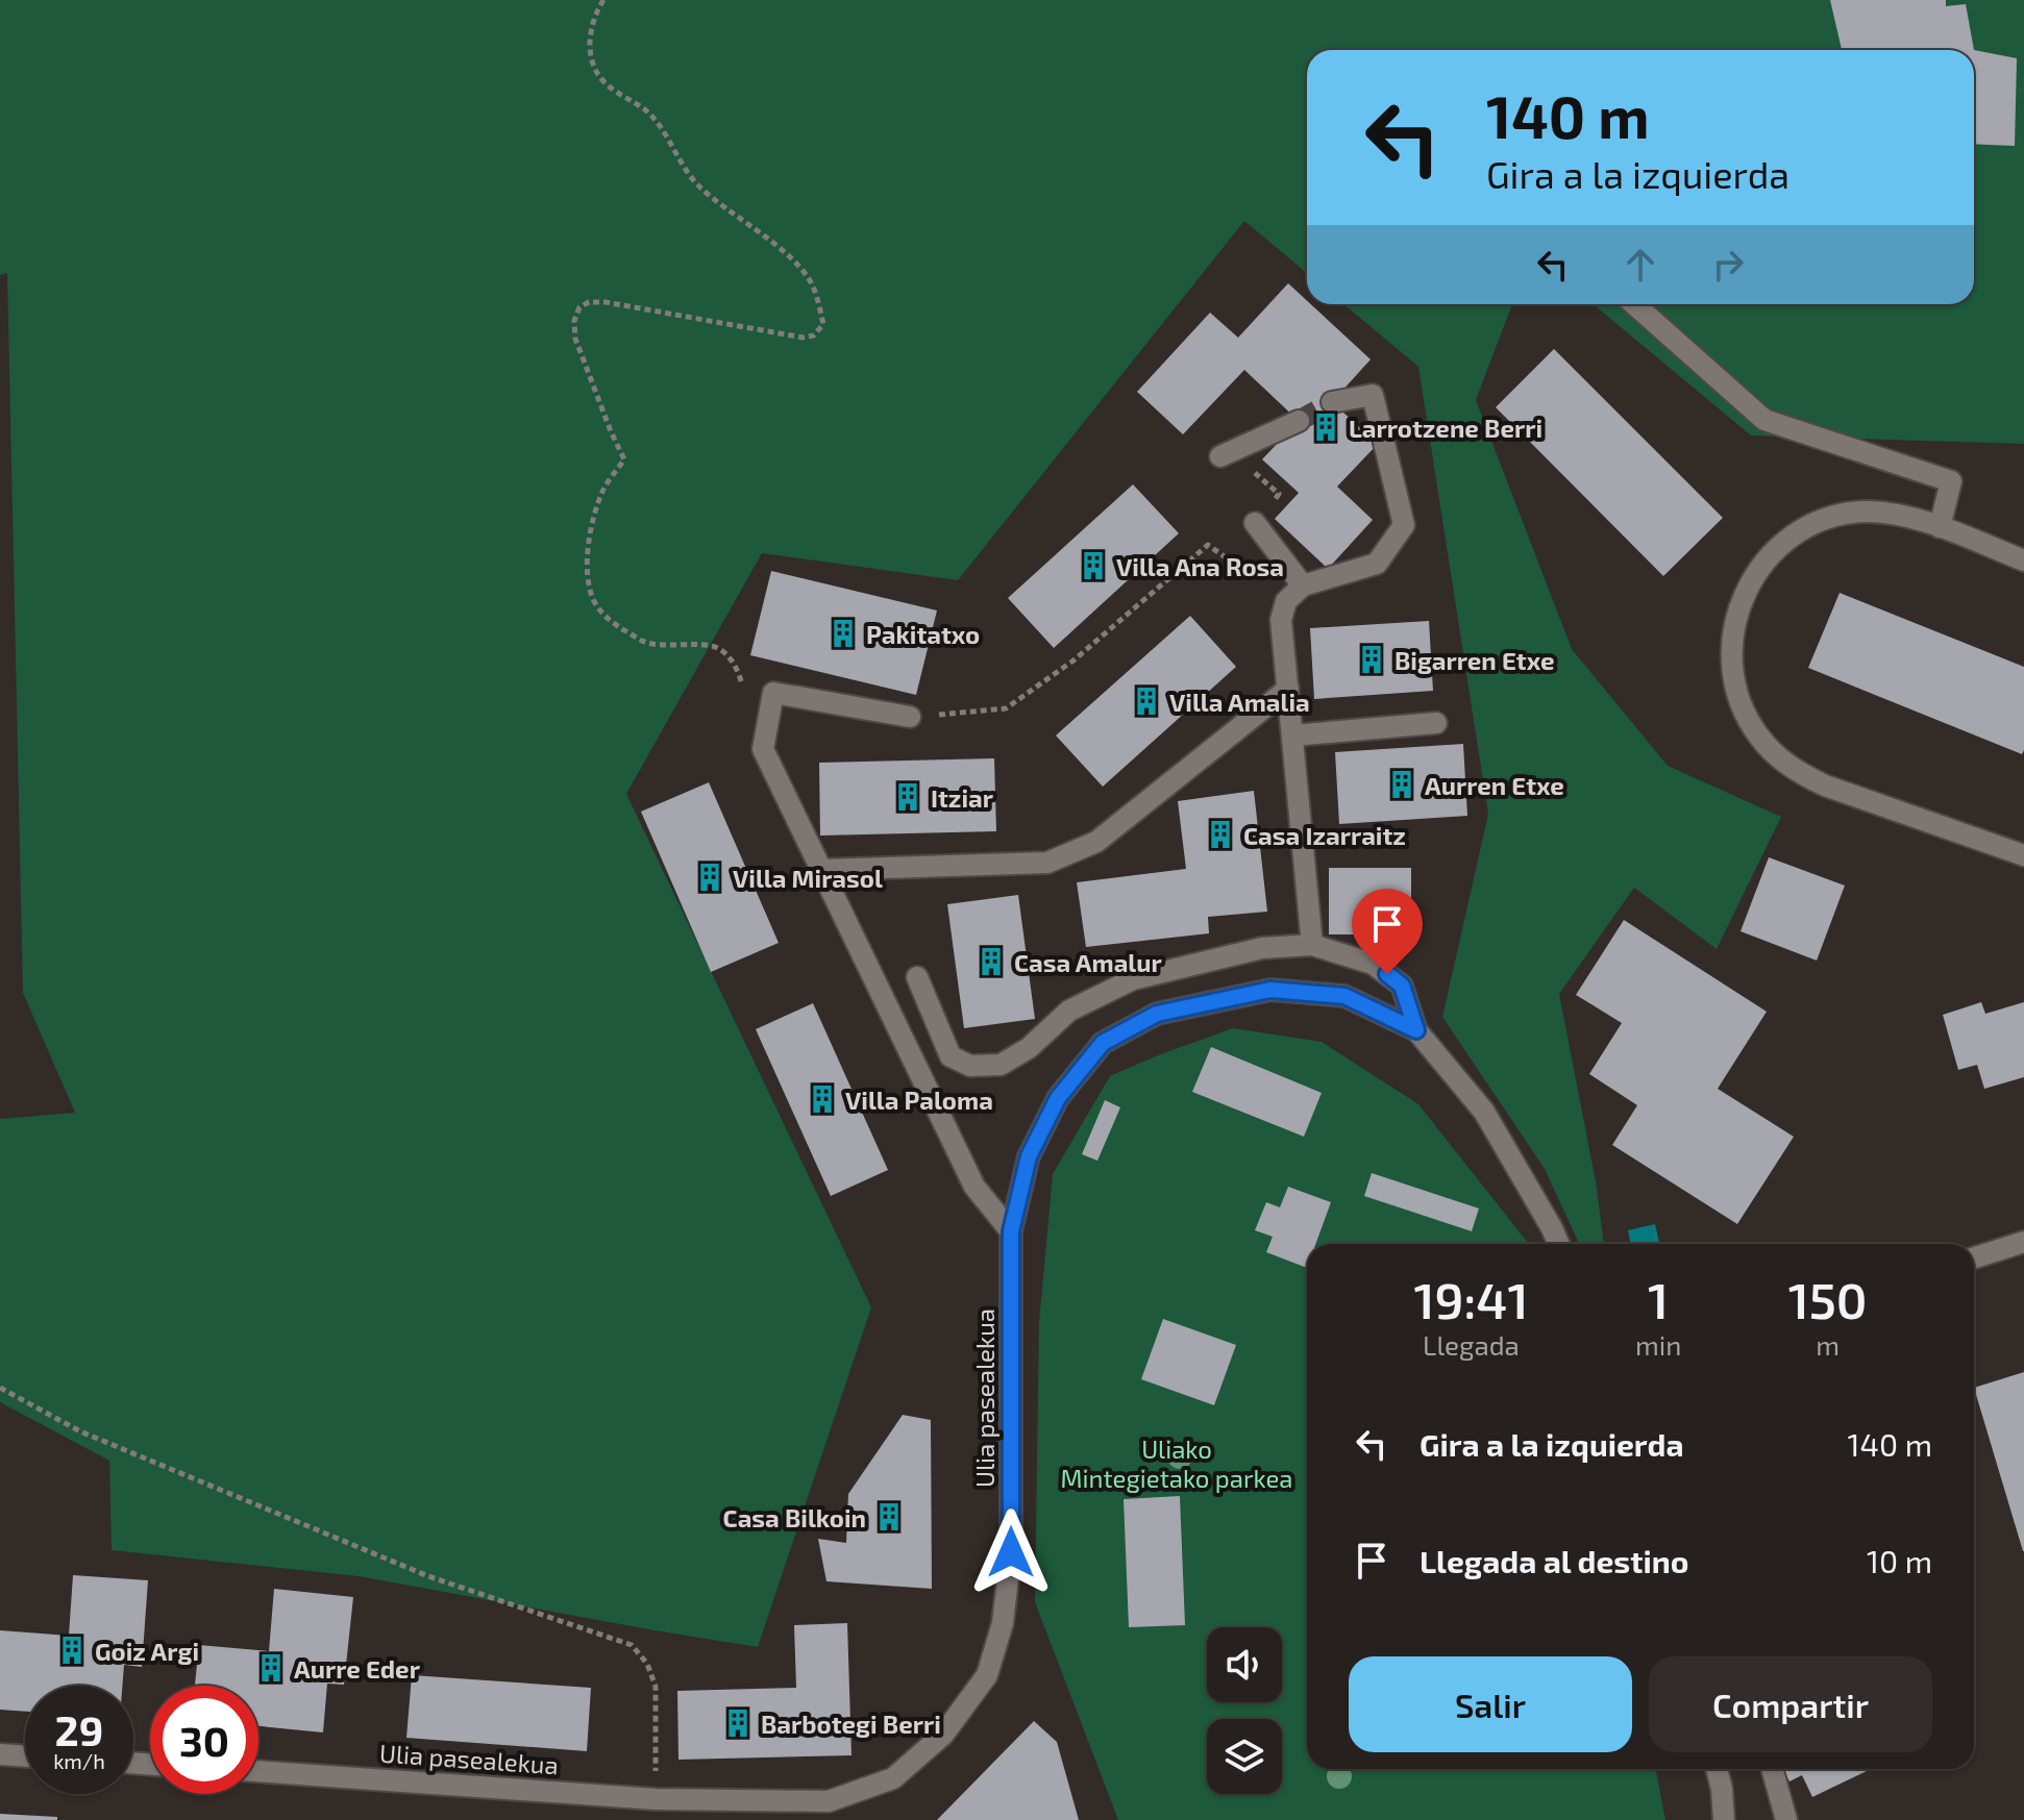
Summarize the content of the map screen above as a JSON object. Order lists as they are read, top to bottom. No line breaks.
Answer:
{"streets":{"street":["Ulia pasealekua"]},"parks":["Uliako Mintegietako parkea"],"places":{"building":["Larrotzene Berri","Villa Ana Rosa","Pakitatxo","Bigarren Etxe","Villa Amalia","Aurren Etxe","Itziar","Casa Izarraitz","Villa Mirasol","Casa Amalur","Villa Paloma","Casa Bilkoin","Goiz Argi","Aurre Eder","Barbotegi Berri"]},"page":{"turn":["140 m","Gira a la izquierda"],"eta":["19:41","Llegada","1","min","150","m"],"list":[{"name":"Gira a la izquierda","value":"140 m"},{"name":"Llegada al destino","value":"10 m"}],"buttons":["Salir","Compartir"],"speed":"29 km/h","limit":"30"}}
